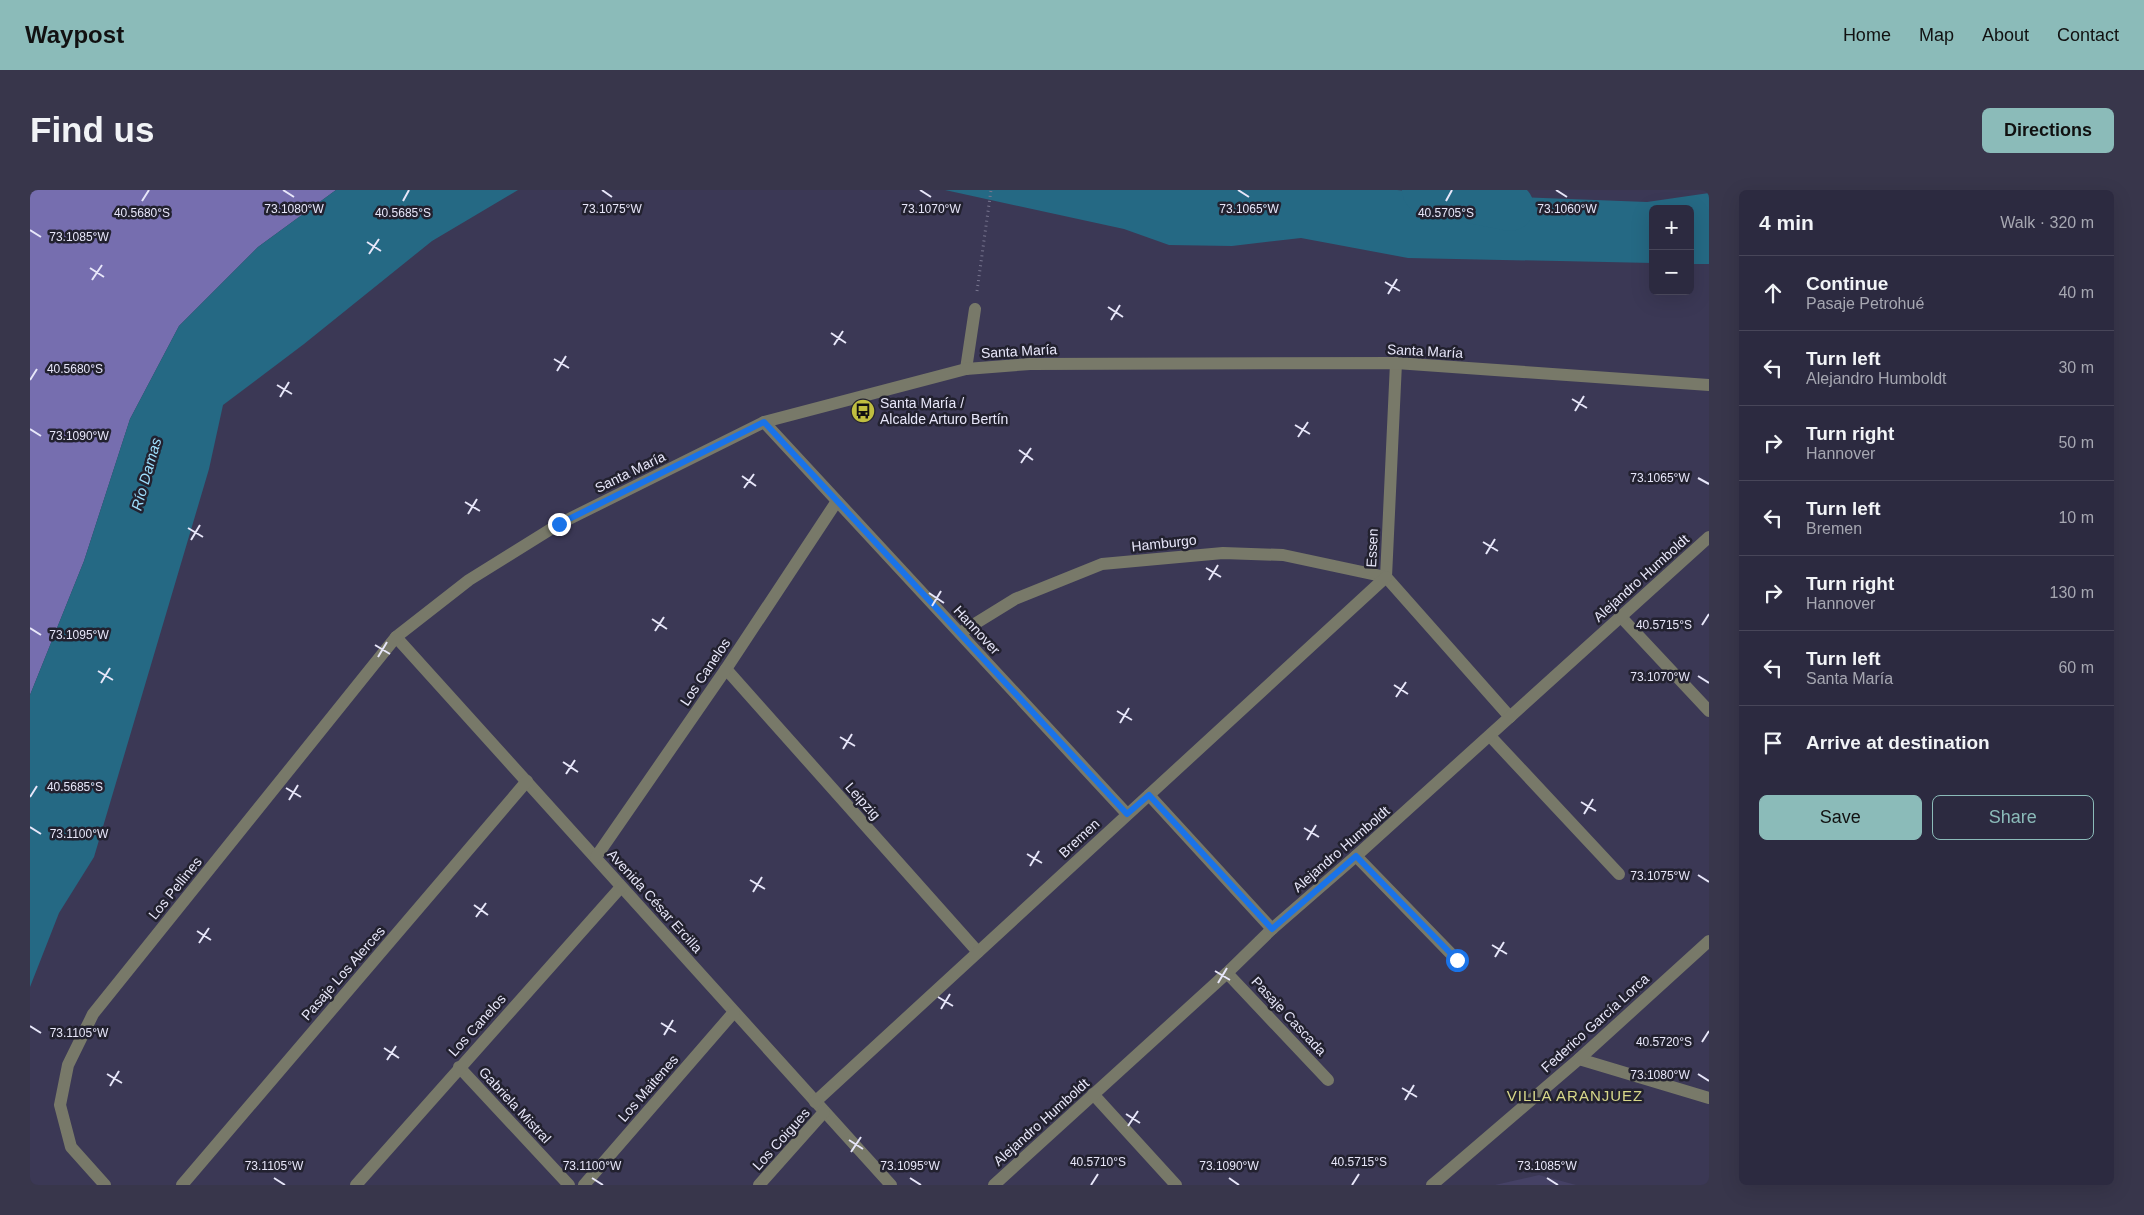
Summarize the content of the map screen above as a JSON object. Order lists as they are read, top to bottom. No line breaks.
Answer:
{"streets":{"street":["Santa María","Hamburgo","Essen","Alejandro Humboldt","Hannover","Los Canelos","Leipzig","Bremen","Los Pellines","Avenida César Ercilla","Pasaje Los Alerces","Pasaje Cascada","Federico García Lorca","Los Maitenes","Gabriela Mistral","Los Coigues"]},"crossings":[["Santa María","Essen"],["Santa María","Hannover"],["Santa María","Los Pellines"],["Santa María","Avenida César Ercilla"],["Hamburgo","Essen"],["Hamburgo","Hannover"],["Hamburgo","Bremen"],["Essen","Alejandro Humboldt"],["Essen","Bremen"],["Alejandro Humboldt","Pasaje Cascada"],["Hannover","Los Canelos"],["Hannover","Bremen"],["Los Canelos","Leipzig"],["Los Canelos","Avenida César Ercilla"],["Los Canelos","Gabriela Mistral"],["Leipzig","Bremen"],["Bremen","Avenida César Ercilla"],["Los Pellines","Avenida César Ercilla"],["Avenida César Ercilla","Pasaje Los Alerces"],["Avenida César Ercilla","Los Maitenes"],["Avenida César Ercilla","Los Coigues"]],"districts":["VILLA ARANJUEZ"],"water":["Río Damas"],"places":{"bus stop":["Santa María / Alcalde Arturo Bertín"]},"page":{"header":"Waypost","nav":["Home","Map","About","Contact"],"buttons":["Directions",["Save","Share"]],"title":"Find us","heading":["4 min","Walk · 320 m"],"map_buttons":["+","−"],"list":[["Continue","Pasaje Petrohué","40 m"],["Turn left","Alejandro Humboldt","30 m"],["Turn right","Hannover","50 m"],["Turn left","Bremen","10 m"],["Turn right","Hannover","130 m"],["Turn left","Santa María","60 m"],"Arrive at destination"]},"coordinates":["73.1065°W","73.1080°W","73.1075°W","73.1070°W","73.1060°W","40.5680°S","40.5685°S","40.5705°S","73.1085°W","73.1090°W","40.5715°S","73.1095°W","73.1100°W","73.1105°W","40.5720°S","40.5710°S"]}
